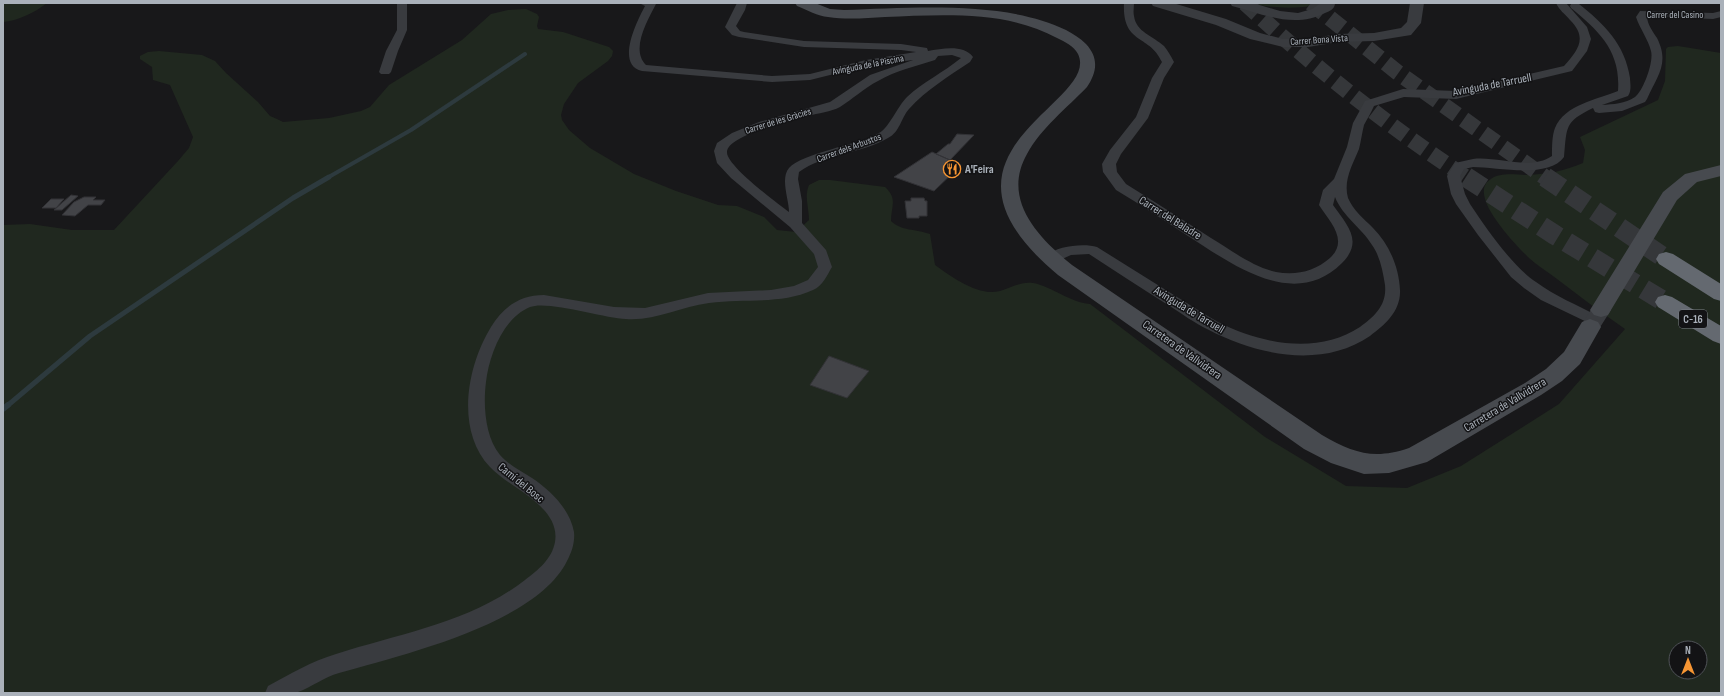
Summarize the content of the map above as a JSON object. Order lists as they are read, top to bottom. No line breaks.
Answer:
{"streets":{"highway":["C-16"],"main road":["Carretera de Vallvidrera"],"street":["Carrer del Casino","Carrer Bona Vista","Avinguda de la Piscina","Avinguda de Tarruell","Carrer de les Gràcies","Carrer dels Arbustos","Carrer del Baladre","Camí del Bosc"]},"crossings":[["Avinguda de la Piscina","Carrer de les Gràcies"],["Avinguda de la Piscina","Carrer dels Arbustos"],["Avinguda de Tarruell","Carrer del Baladre"],["Avinguda de Tarruell","Carretera de Vallvidrera"],["Carrer de les Gràcies","Carrer dels Arbustos"],["Carrer de les Gràcies","Camí del Bosc"],["Carrer dels Arbustos","Camí del Bosc"]],"places":{"restaurant":["A'Feira"]},"north":"top"}
